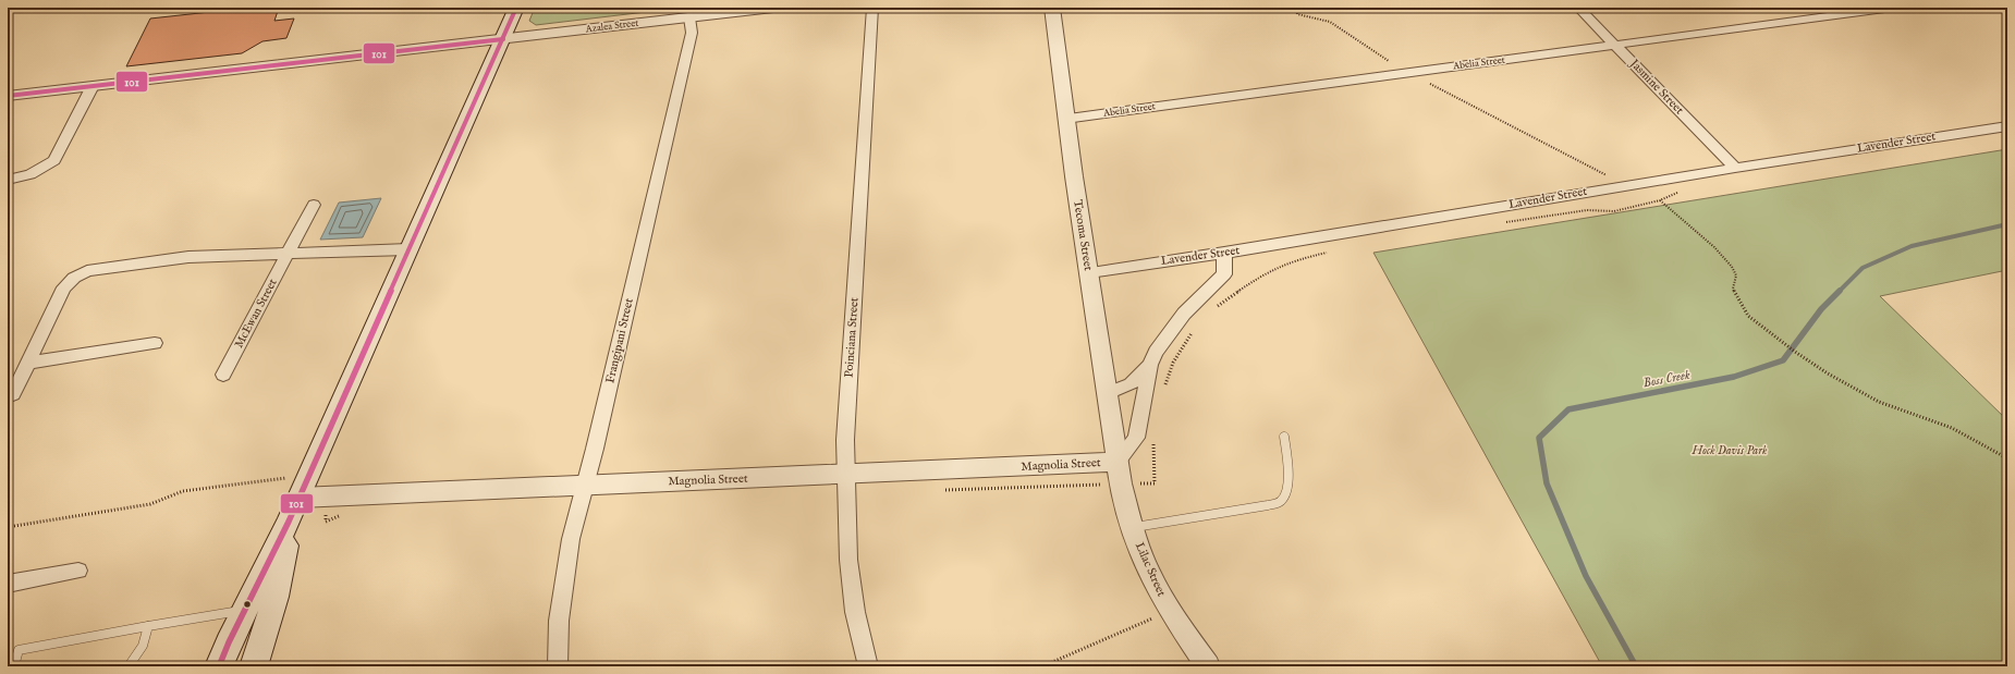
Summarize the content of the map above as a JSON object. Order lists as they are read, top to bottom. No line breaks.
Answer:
{"streets":{"street":["Azalea Street","Abelia Street","Jasmine Street","Lavender Street","Tecoma Street","McEwan Street","Poinciana Street","Frangipani Street","Magnolia Street","Lilac Street"]},"crossings":[["Azalea Street","Frangipani Street"],["Abelia Street","Jasmine Street"],["Abelia Street","Tecoma Street"],["Jasmine Street","Lavender Street"],["Lavender Street","Tecoma Street"],["Tecoma Street","Magnolia Street"],["Tecoma Street","Lilac Street"],["Poinciana Street","Magnolia Street"],["Frangipani Street","Magnolia Street"],["Magnolia Street","Lilac Street"]],"water":["Boss Creek"],"parks":["Hock Davis Park"],"lines":["transit line 101"]}
